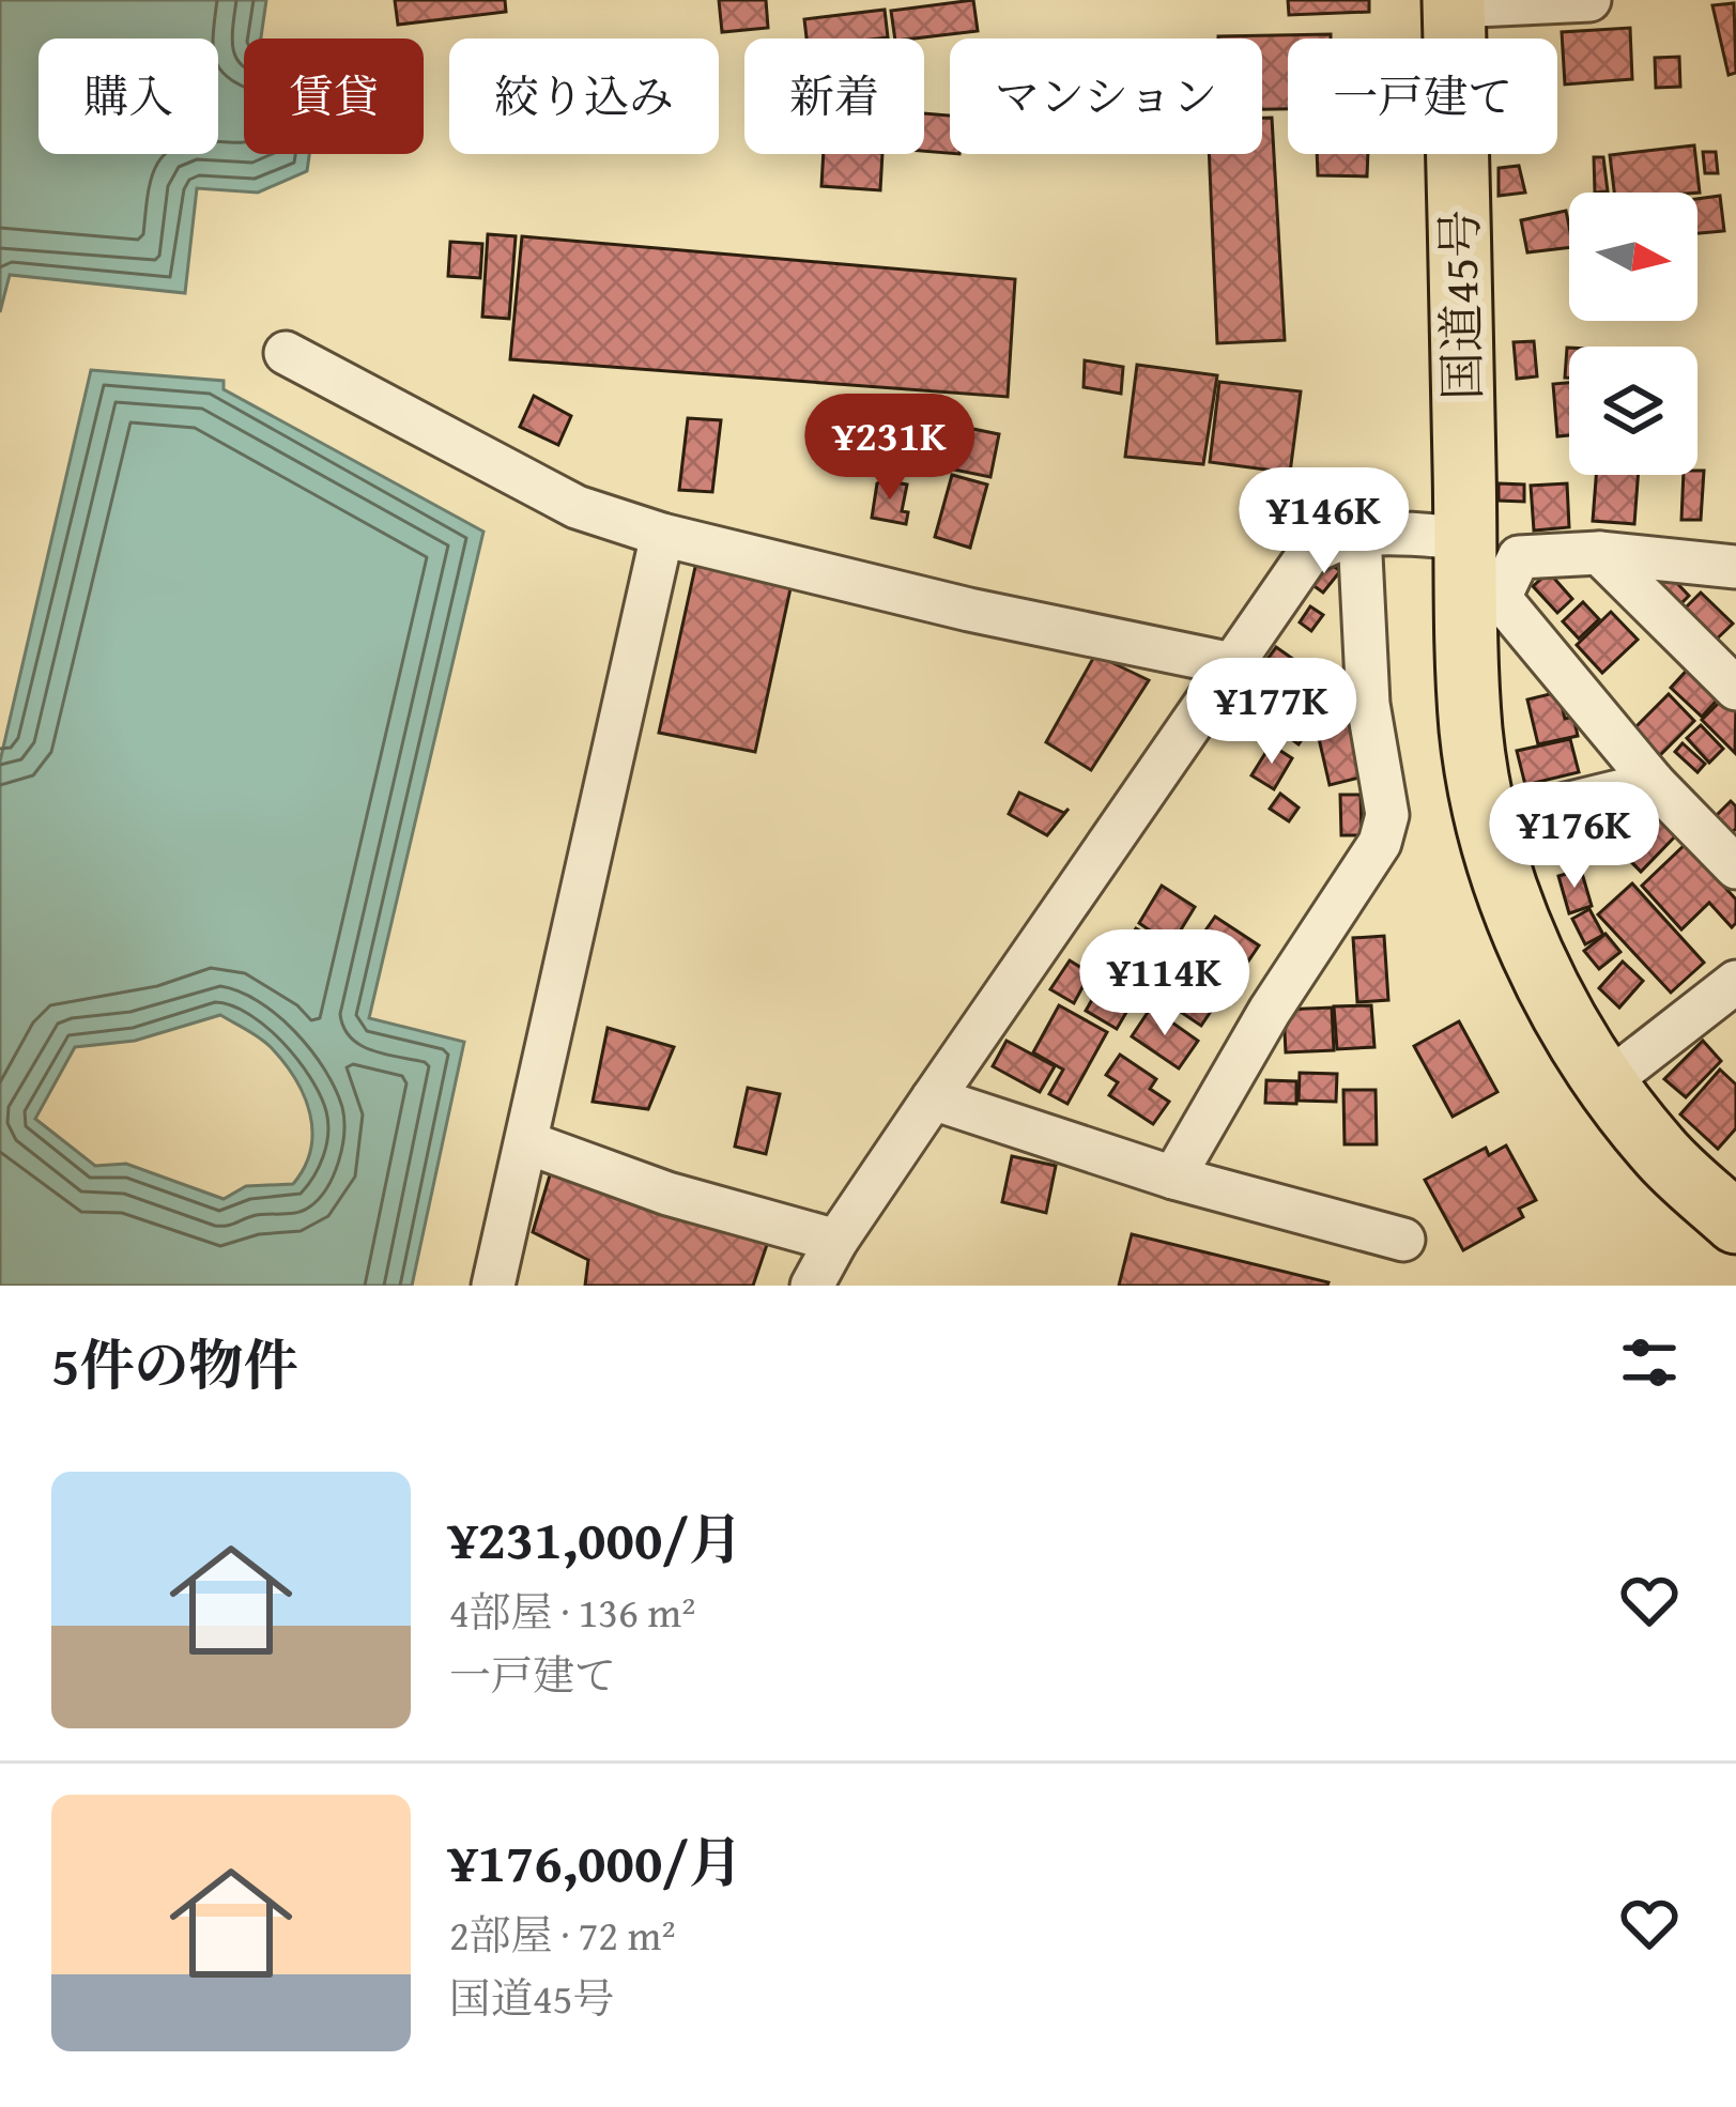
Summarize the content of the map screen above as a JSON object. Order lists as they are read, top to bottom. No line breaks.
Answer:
{"streets":{"highway":["国道45号"]},"north":"right","page":{"chip":["購入","賃貸","絞り込み","新着","マンション","一戸建て"],"price":["¥231K","¥146K","¥177K","¥176K","¥114K"],"heading":"5件の物件","list":[{"name":"¥231,000/月","note":"4部屋 · 136 m² · 一戸建て"},{"name":"¥176,000/月","note":"2部屋 · 72 m² · 国道45号"}]}}
